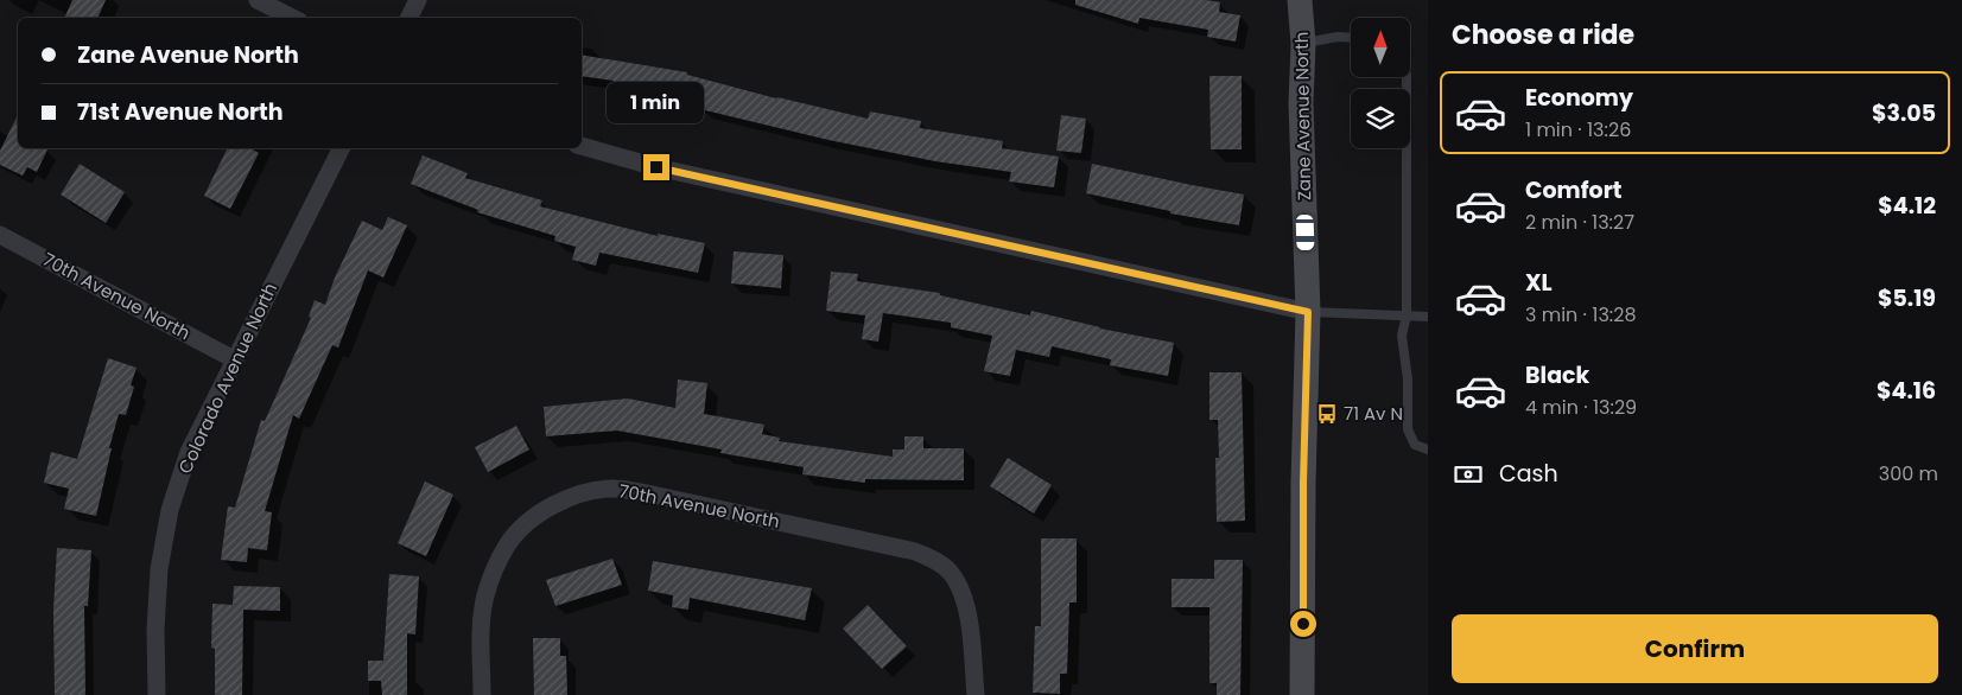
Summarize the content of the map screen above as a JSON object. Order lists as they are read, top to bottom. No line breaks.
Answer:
{"streets":{"street":["Zane Avenue North","70th Avenue North","Colorado Avenue North"]},"crossings":[["70th Avenue North","Colorado Avenue North"]],"places":{"bus stop":["71 Av N"]},"north":"top","page":{"heading":"Choose a ride","banner":["Zane Avenue North","71st Avenue North"],"list":[{"name":"Economy","note":"1 min · 13:26","value":"$3.05"},{"name":"Comfort","note":"2 min · 13:27","value":"$4.12"},{"name":"XL","note":"3 min · 13:28","value":"$5.19"},{"name":"Black","note":"4 min · 13:29","value":"$4.16"}],"bubble":"1 min","pay":["Cash","300 m"],"buttons":"Confirm"}}
